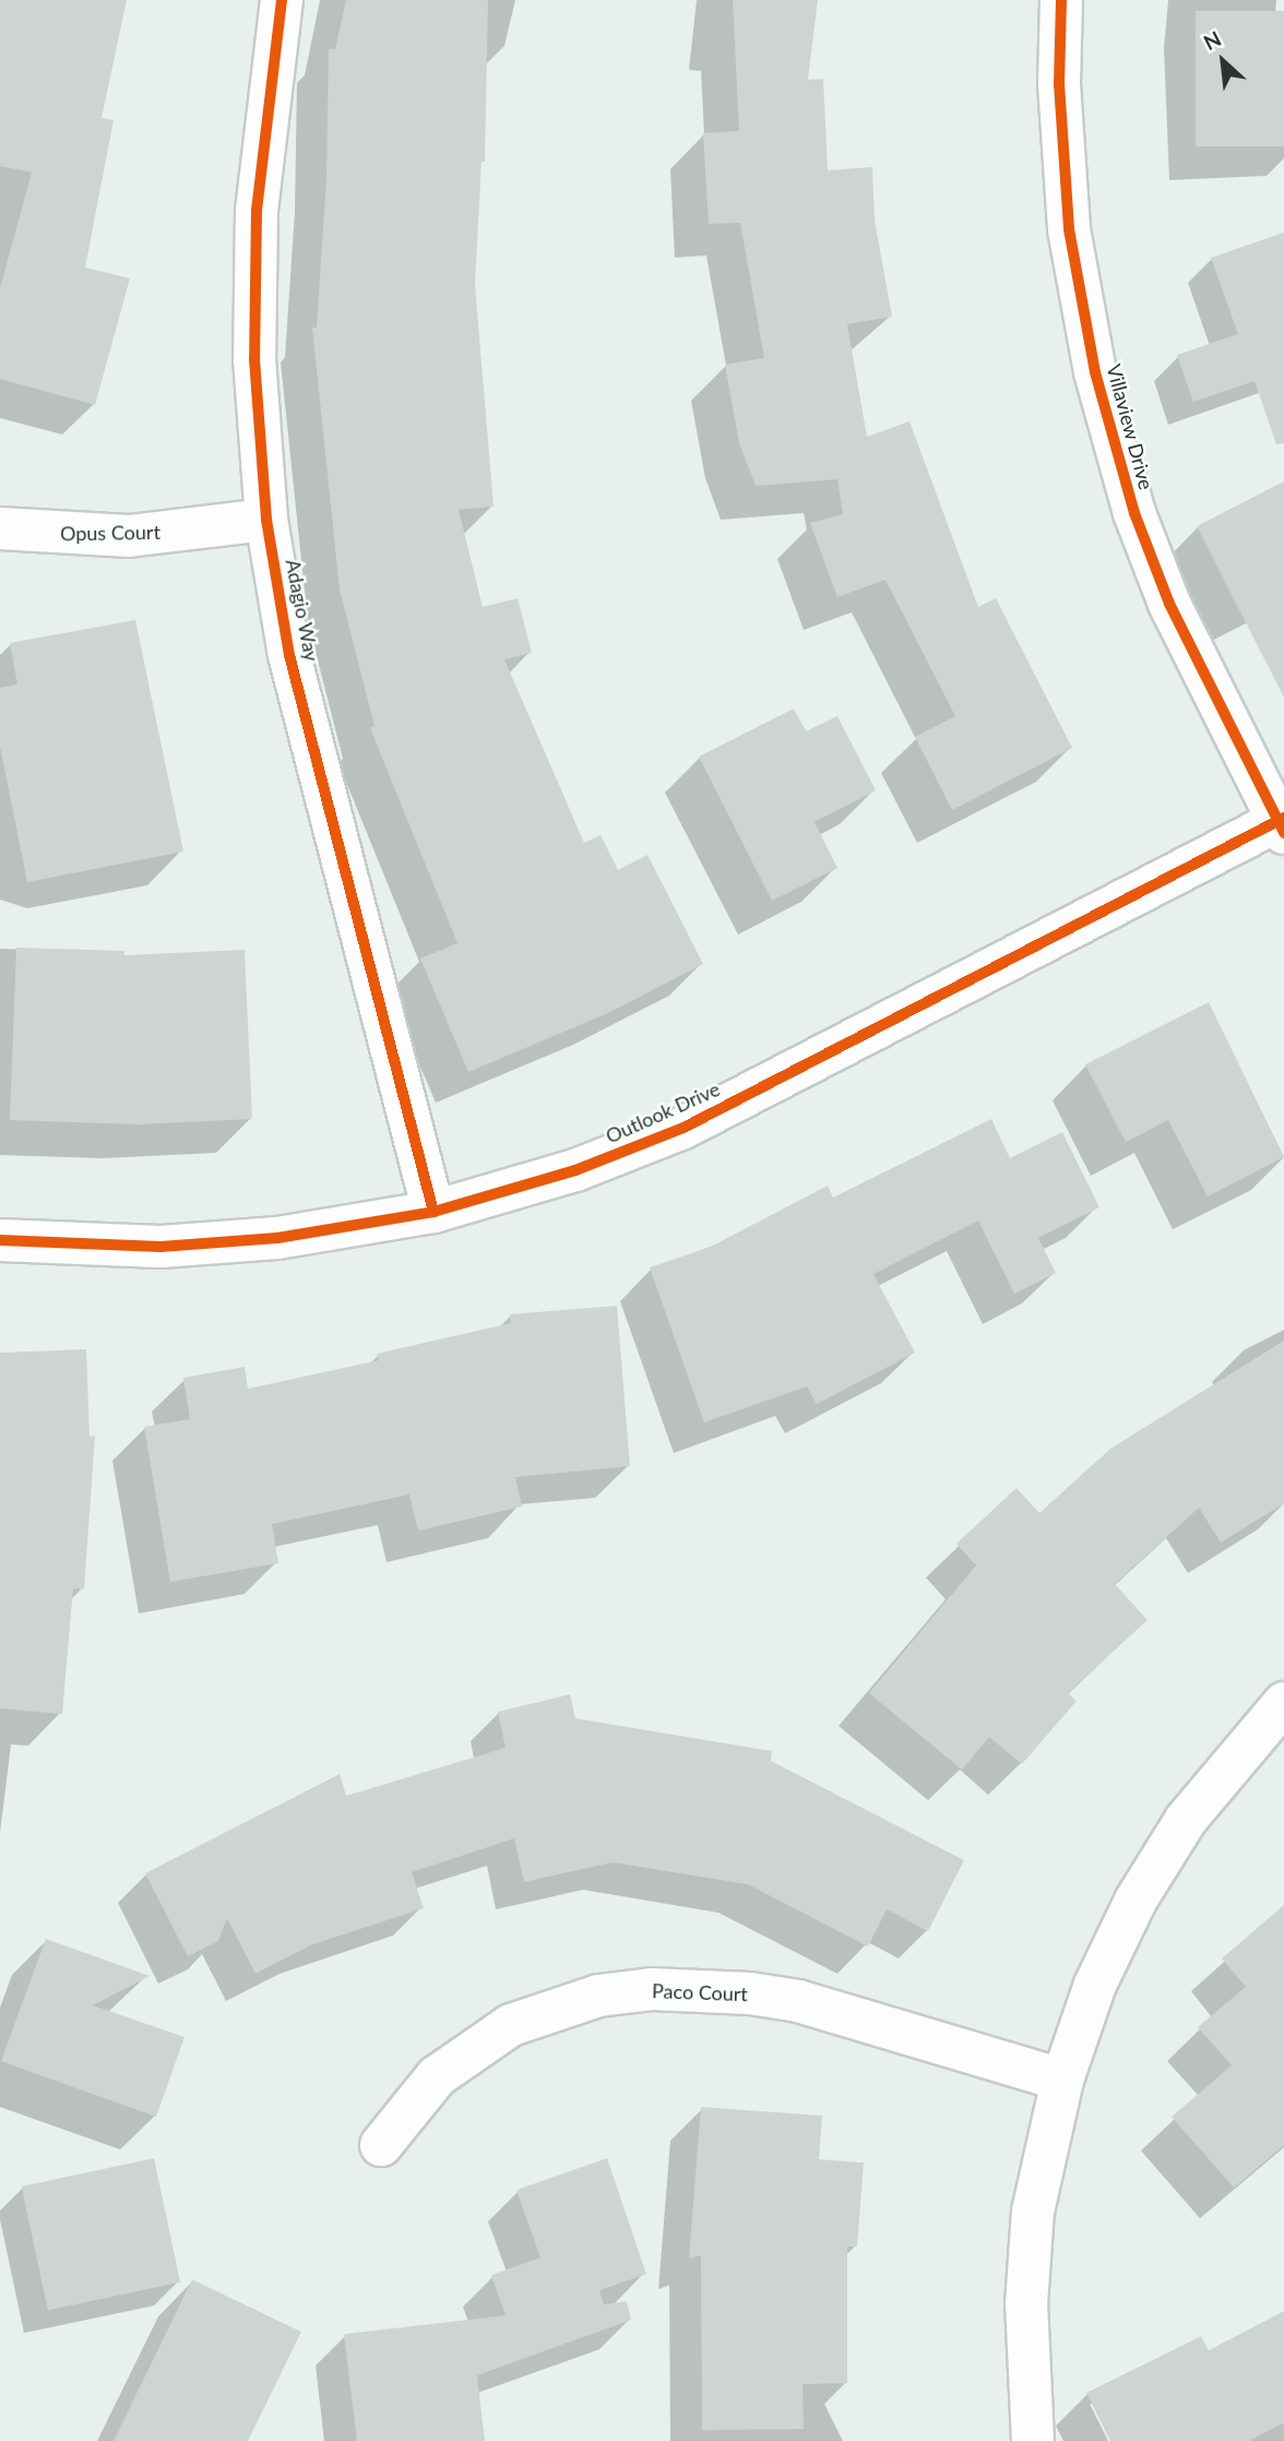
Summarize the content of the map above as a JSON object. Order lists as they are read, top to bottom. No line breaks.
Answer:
{"streets":{"street":["Villaview Drive","Opus Court","Adagio Way","Outlook Drive","Paco Court"]},"crossings":[["Villaview Drive","Outlook Drive"],["Opus Court","Adagio Way"],["Adagio Way","Outlook Drive"]],"north":"top left"}
